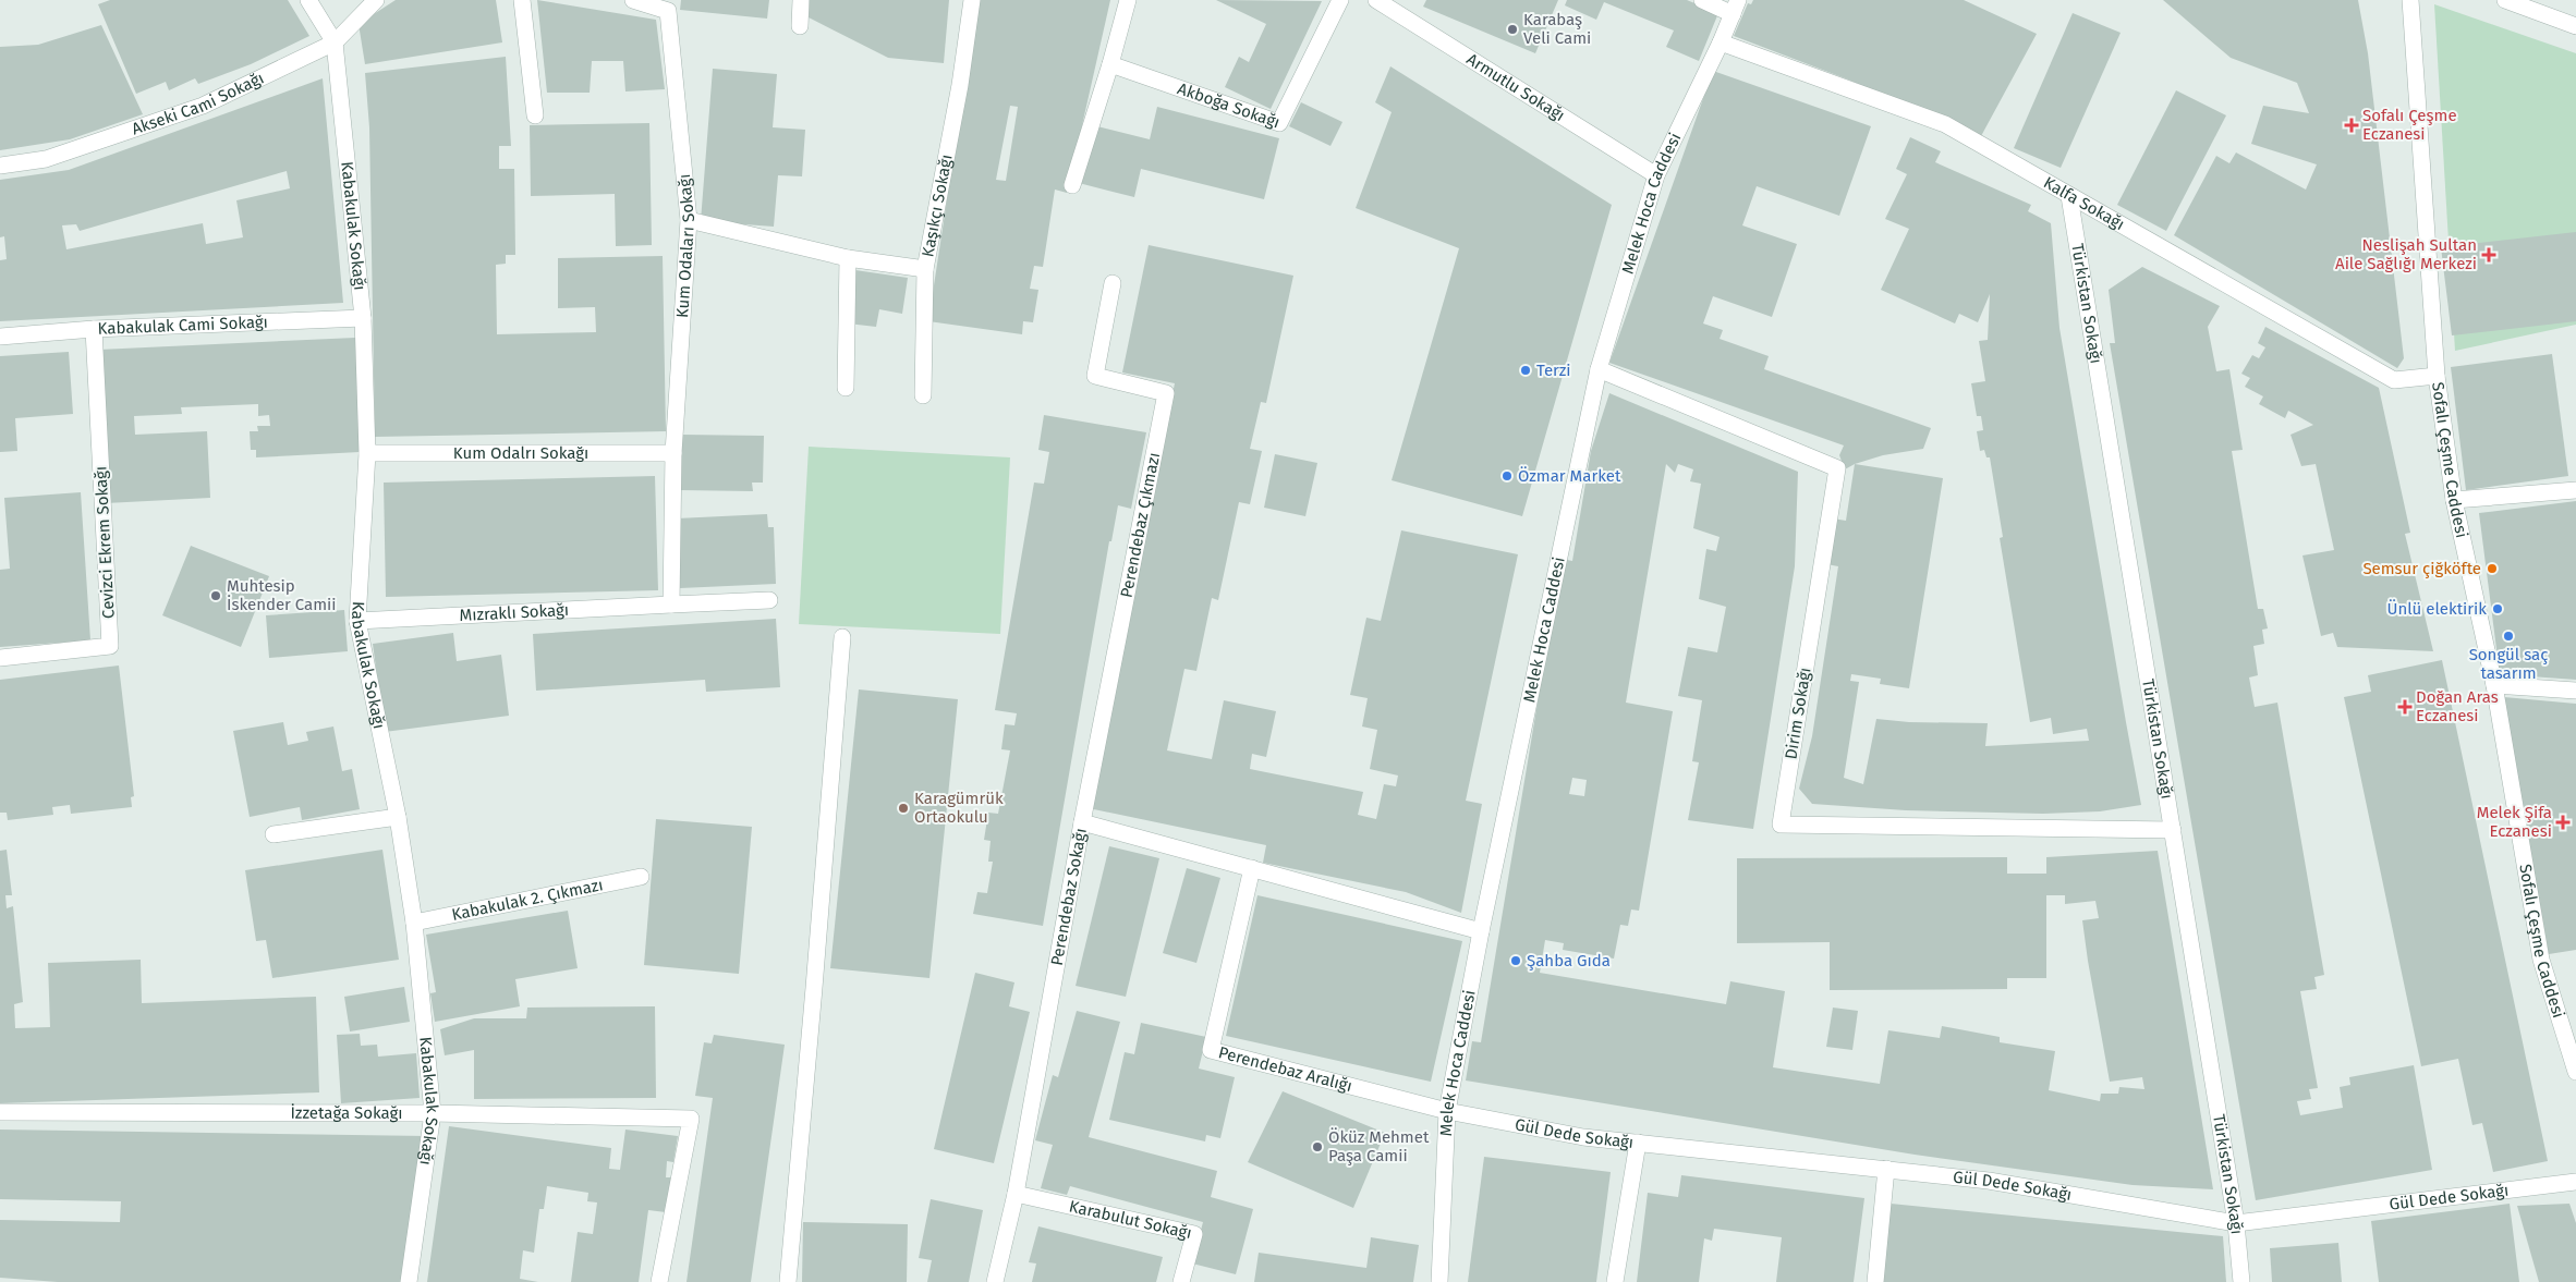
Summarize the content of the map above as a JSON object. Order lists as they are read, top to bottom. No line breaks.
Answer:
{"streets":{"street":["Armutlu Sokağı","Akboğa Sokağı","Akseki Cami Sokağı","Melek Hoca Caddesi","Kalfa Sokağı","Kaşıkçı Sokağı","Kabakulak Sokağı","Kum Odaları Sokağı","Türkistan Sokağı","Kabakulak Cami Sokağı","Kum Odalrı Sokağı","Sofalı Çeşme Caddesi","Perendebaz Çıkmazı","Cevizci Ekrem Sokağı","Mızraklı Sokağı","Dirim Sokağı","Perendebaz Sokağı","Kabakulak 2. Çıkmazı","Perendebaz Aralığı","İzzetağa Sokağı","Gül Dede Sokağı","Karabulut Sokağı"]},"crossings":[["Armutlu Sokağı","Melek Hoca Caddesi"],["Akseki Cami Sokağı","Kabakulak Sokağı"],["Melek Hoca Caddesi","Kalfa Sokağı"],["Melek Hoca Caddesi","Dirim Sokağı"],["Melek Hoca Caddesi","Perendebaz Sokağı"],["Melek Hoca Caddesi","Perendebaz Aralığı"],["Melek Hoca Caddesi","Gül Dede Sokağı"],["Kalfa Sokağı","Türkistan Sokağı"],["Kalfa Sokağı","Sofalı Çeşme Caddesi"],["Kaşıkçı Sokağı","Kum Odaları Sokağı"],["Kabakulak Sokağı","Kabakulak Cami Sokağı"],["Kabakulak Sokağı","Kum Odalrı Sokağı"],["Kabakulak Sokağı","Mızraklı Sokağı"],["Kabakulak Sokağı","Kabakulak 2. Çıkmazı"],["Kabakulak Sokağı","İzzetağa Sokağı"],["Kum Odaları Sokağı","Kum Odalrı Sokağı"],["Türkistan Sokağı","Dirim Sokağı"],["Türkistan Sokağı","Gül Dede Sokağı"],["Kabakulak Cami Sokağı","Cevizci Ekrem Sokağı"],["Perendebaz Çıkmazı","Perendebaz Sokağı"],["Perendebaz Sokağı","Perendebaz Aralığı"],["Perendebaz Sokağı","Karabulut Sokağı"],["Perendebaz Aralığı","Gül Dede Sokağı"]],"places":{"other":["Karabaş Veli Cami","Terzi","Özmar Market","Semsur çiğköfte","Muhtesip İskender Camii","Ünlü elektirik","Songül saç tasarım","Karagümrük Ortaokulu","Şahba Gıda","Öküz Mehmet Paşa Camii"],"health":["Sofalı Çeşme Eczanesi","Neslişah Sultan Aile Sağlığı Merkezi","Doğan Aras Eczanesi","Melek Şifa Eczanesi"]}}
